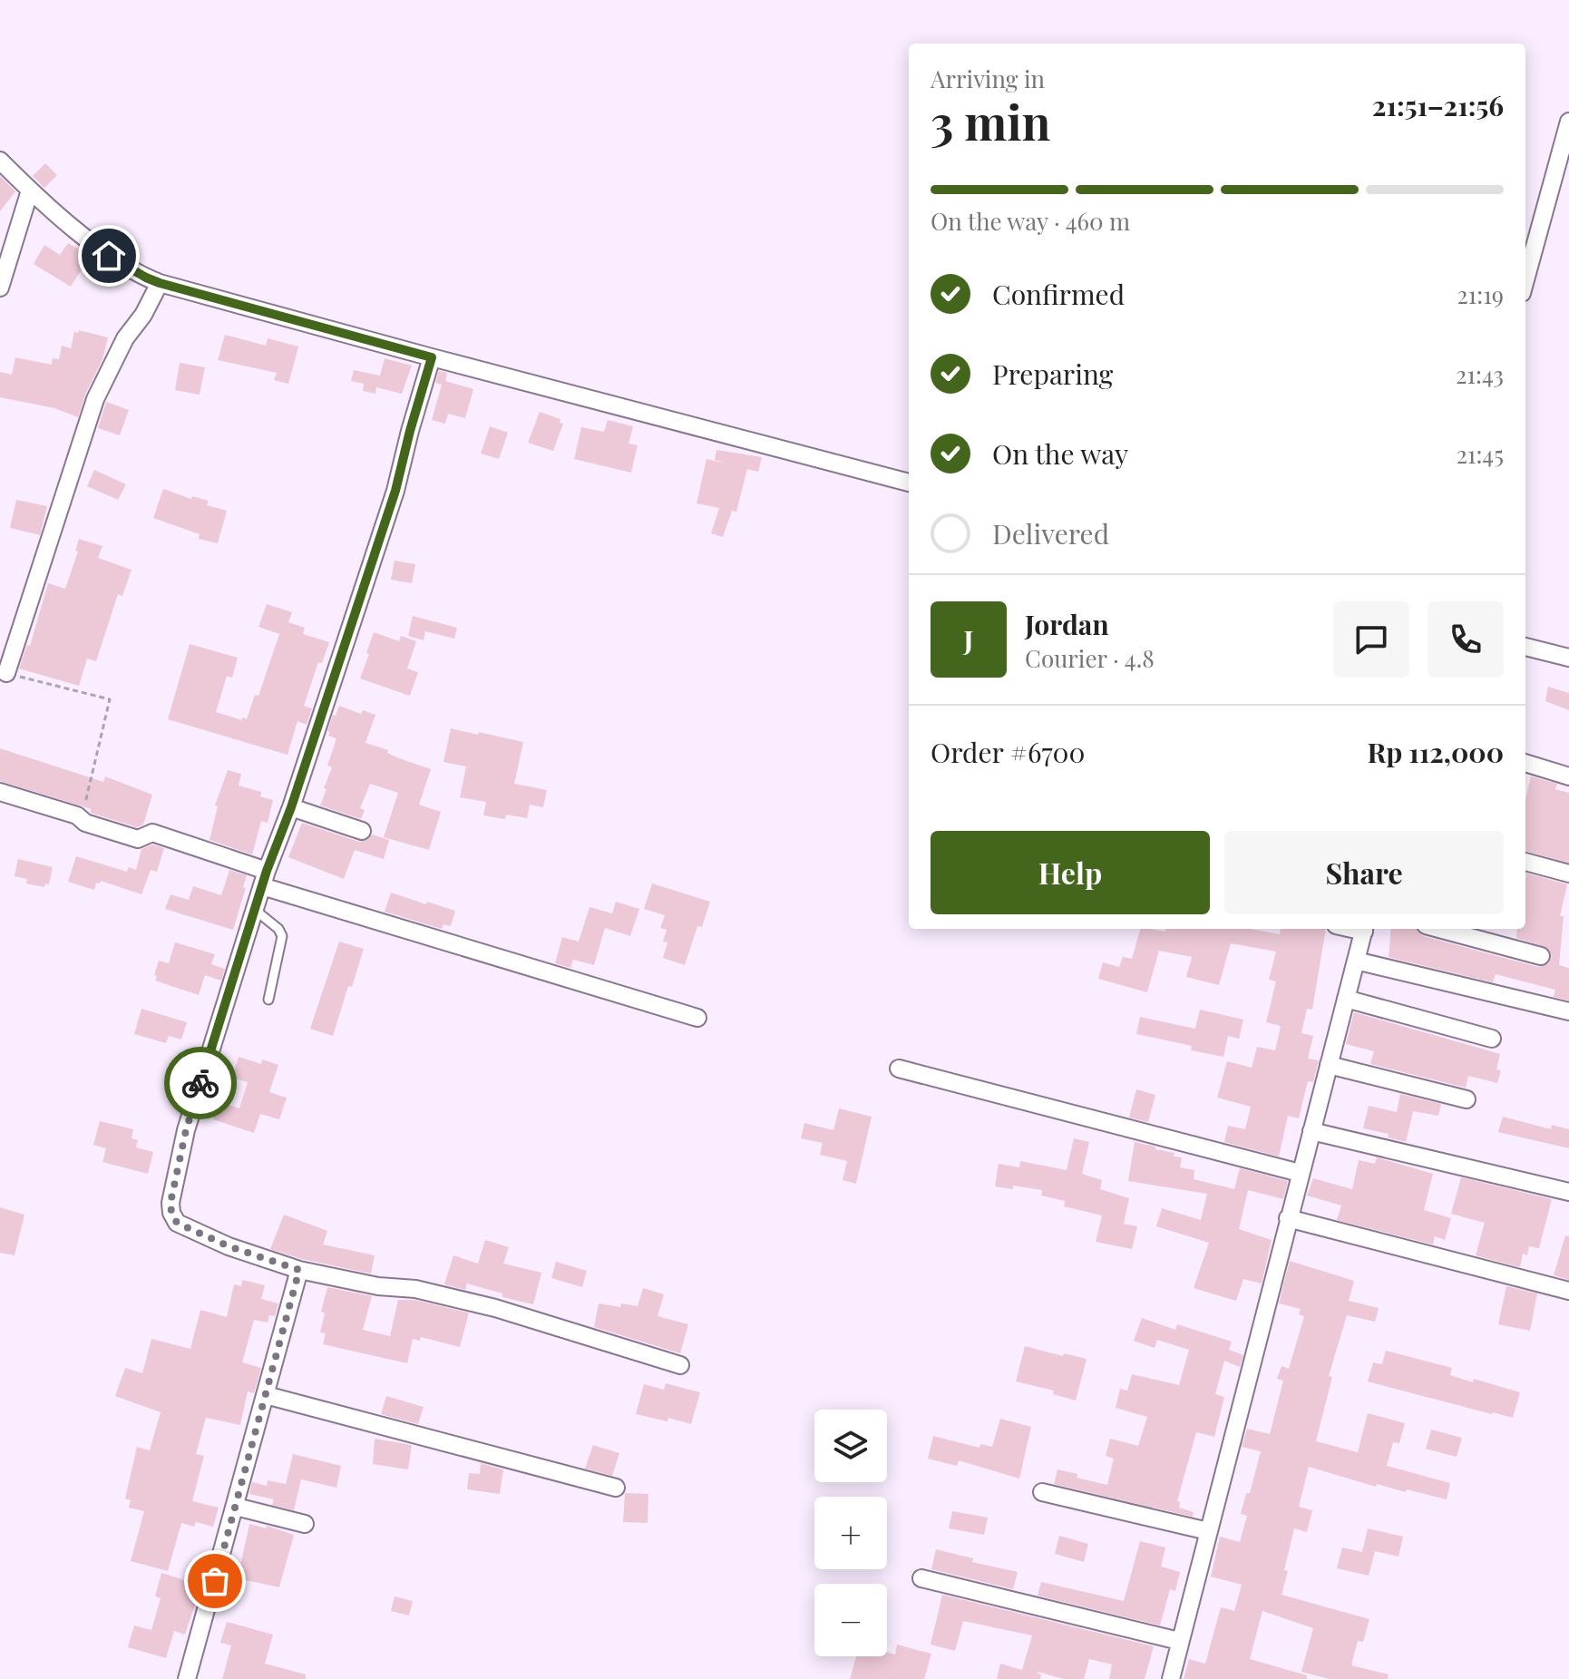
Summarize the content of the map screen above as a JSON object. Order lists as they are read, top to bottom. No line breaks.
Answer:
{"page":{"heading":["3 min","Arriving in","21:51–21:56"],"panel":["Jordan","Courier · 4.8","Order #6700","Rp 112,000"],"bar":"On the way · 460 m","list":[["Confirmed","21:19"],["Preparing","21:43"],["On the way","21:45"],"Delivered"],"round":"J","buttons":["Help","Share"],"map_buttons":["+","−"]}}
